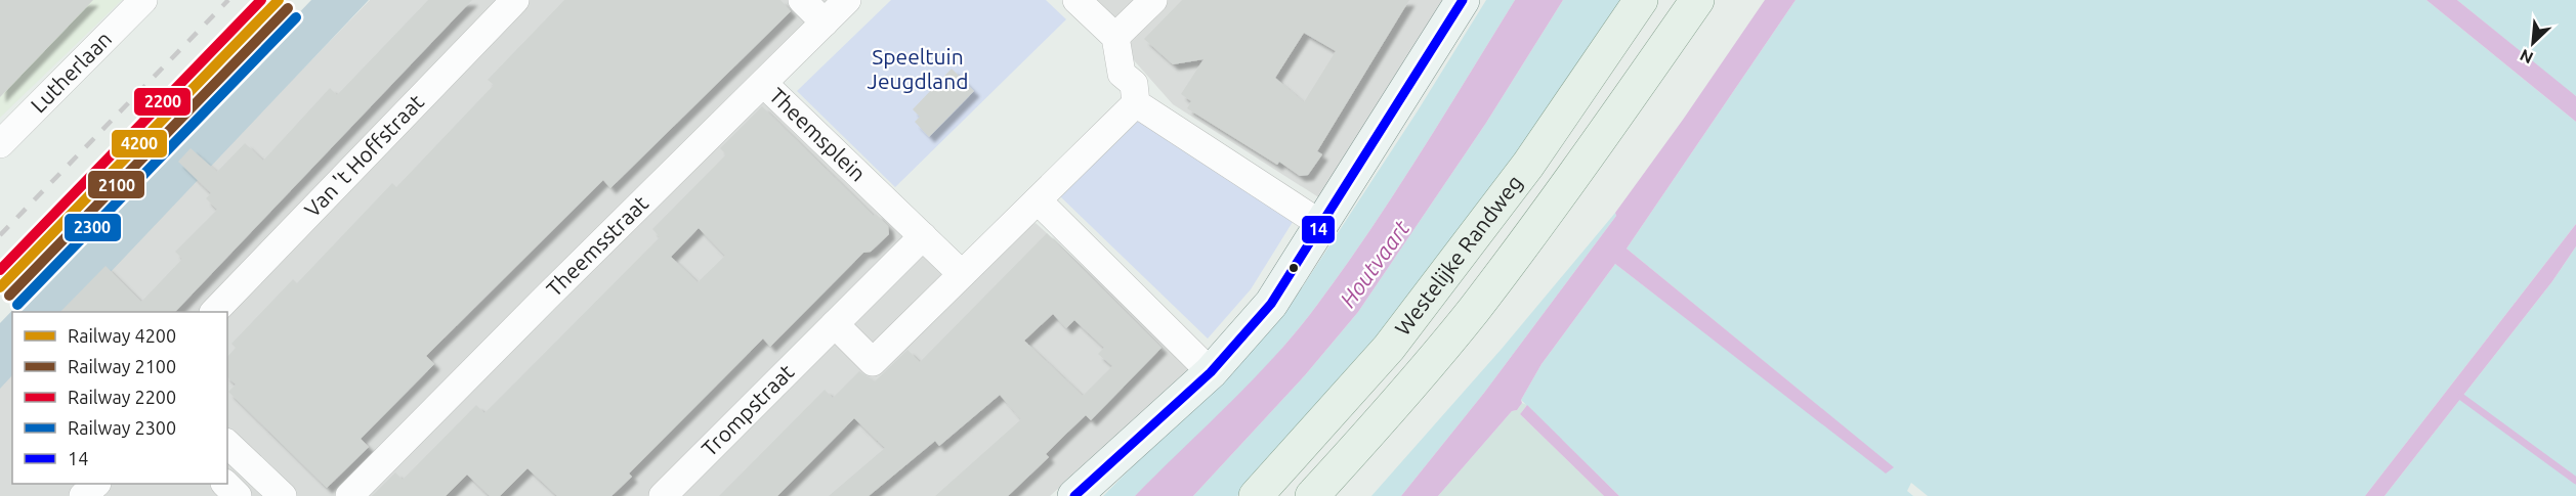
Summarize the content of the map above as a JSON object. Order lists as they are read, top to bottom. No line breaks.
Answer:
{"streets":{"main road":["Westelijke Randweg"],"street":["Lutherlaan","Theemsplein","Van 't Hoffstraat","Theemsstraat","Trompstraat"]},"crossings":[["Theemsplein","Theemsstraat"],["Theemsplein","Trompstraat"]],"water":["Houtvaart"],"parks":["Speeltuin Jeugdland"],"lines":["rail line 4200","rail line 2200","transit line 14","rail line 2100","rail line 2300"],"legend":["Railway 4200","Railway 2100","Railway 2200","Railway 2300","14"],"north":"bottom left"}
